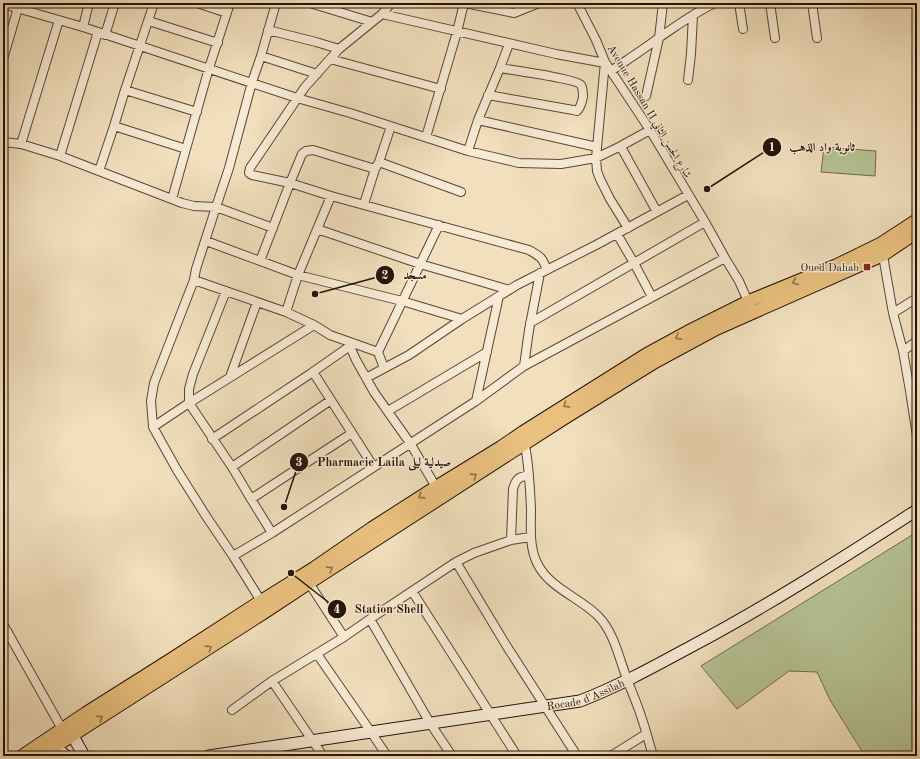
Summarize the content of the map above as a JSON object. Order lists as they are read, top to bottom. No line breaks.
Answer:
{"streets":{"street":["Avenue Hassan II شارع الحسن الثاني","Rocade d'Assilah"]},"places":{"other":["ثانوية واد الذهب","مسجد","Pharmacie Laila صيدلية ليلى","Station Shell"],"transit":["Oued Dahab"]}}
